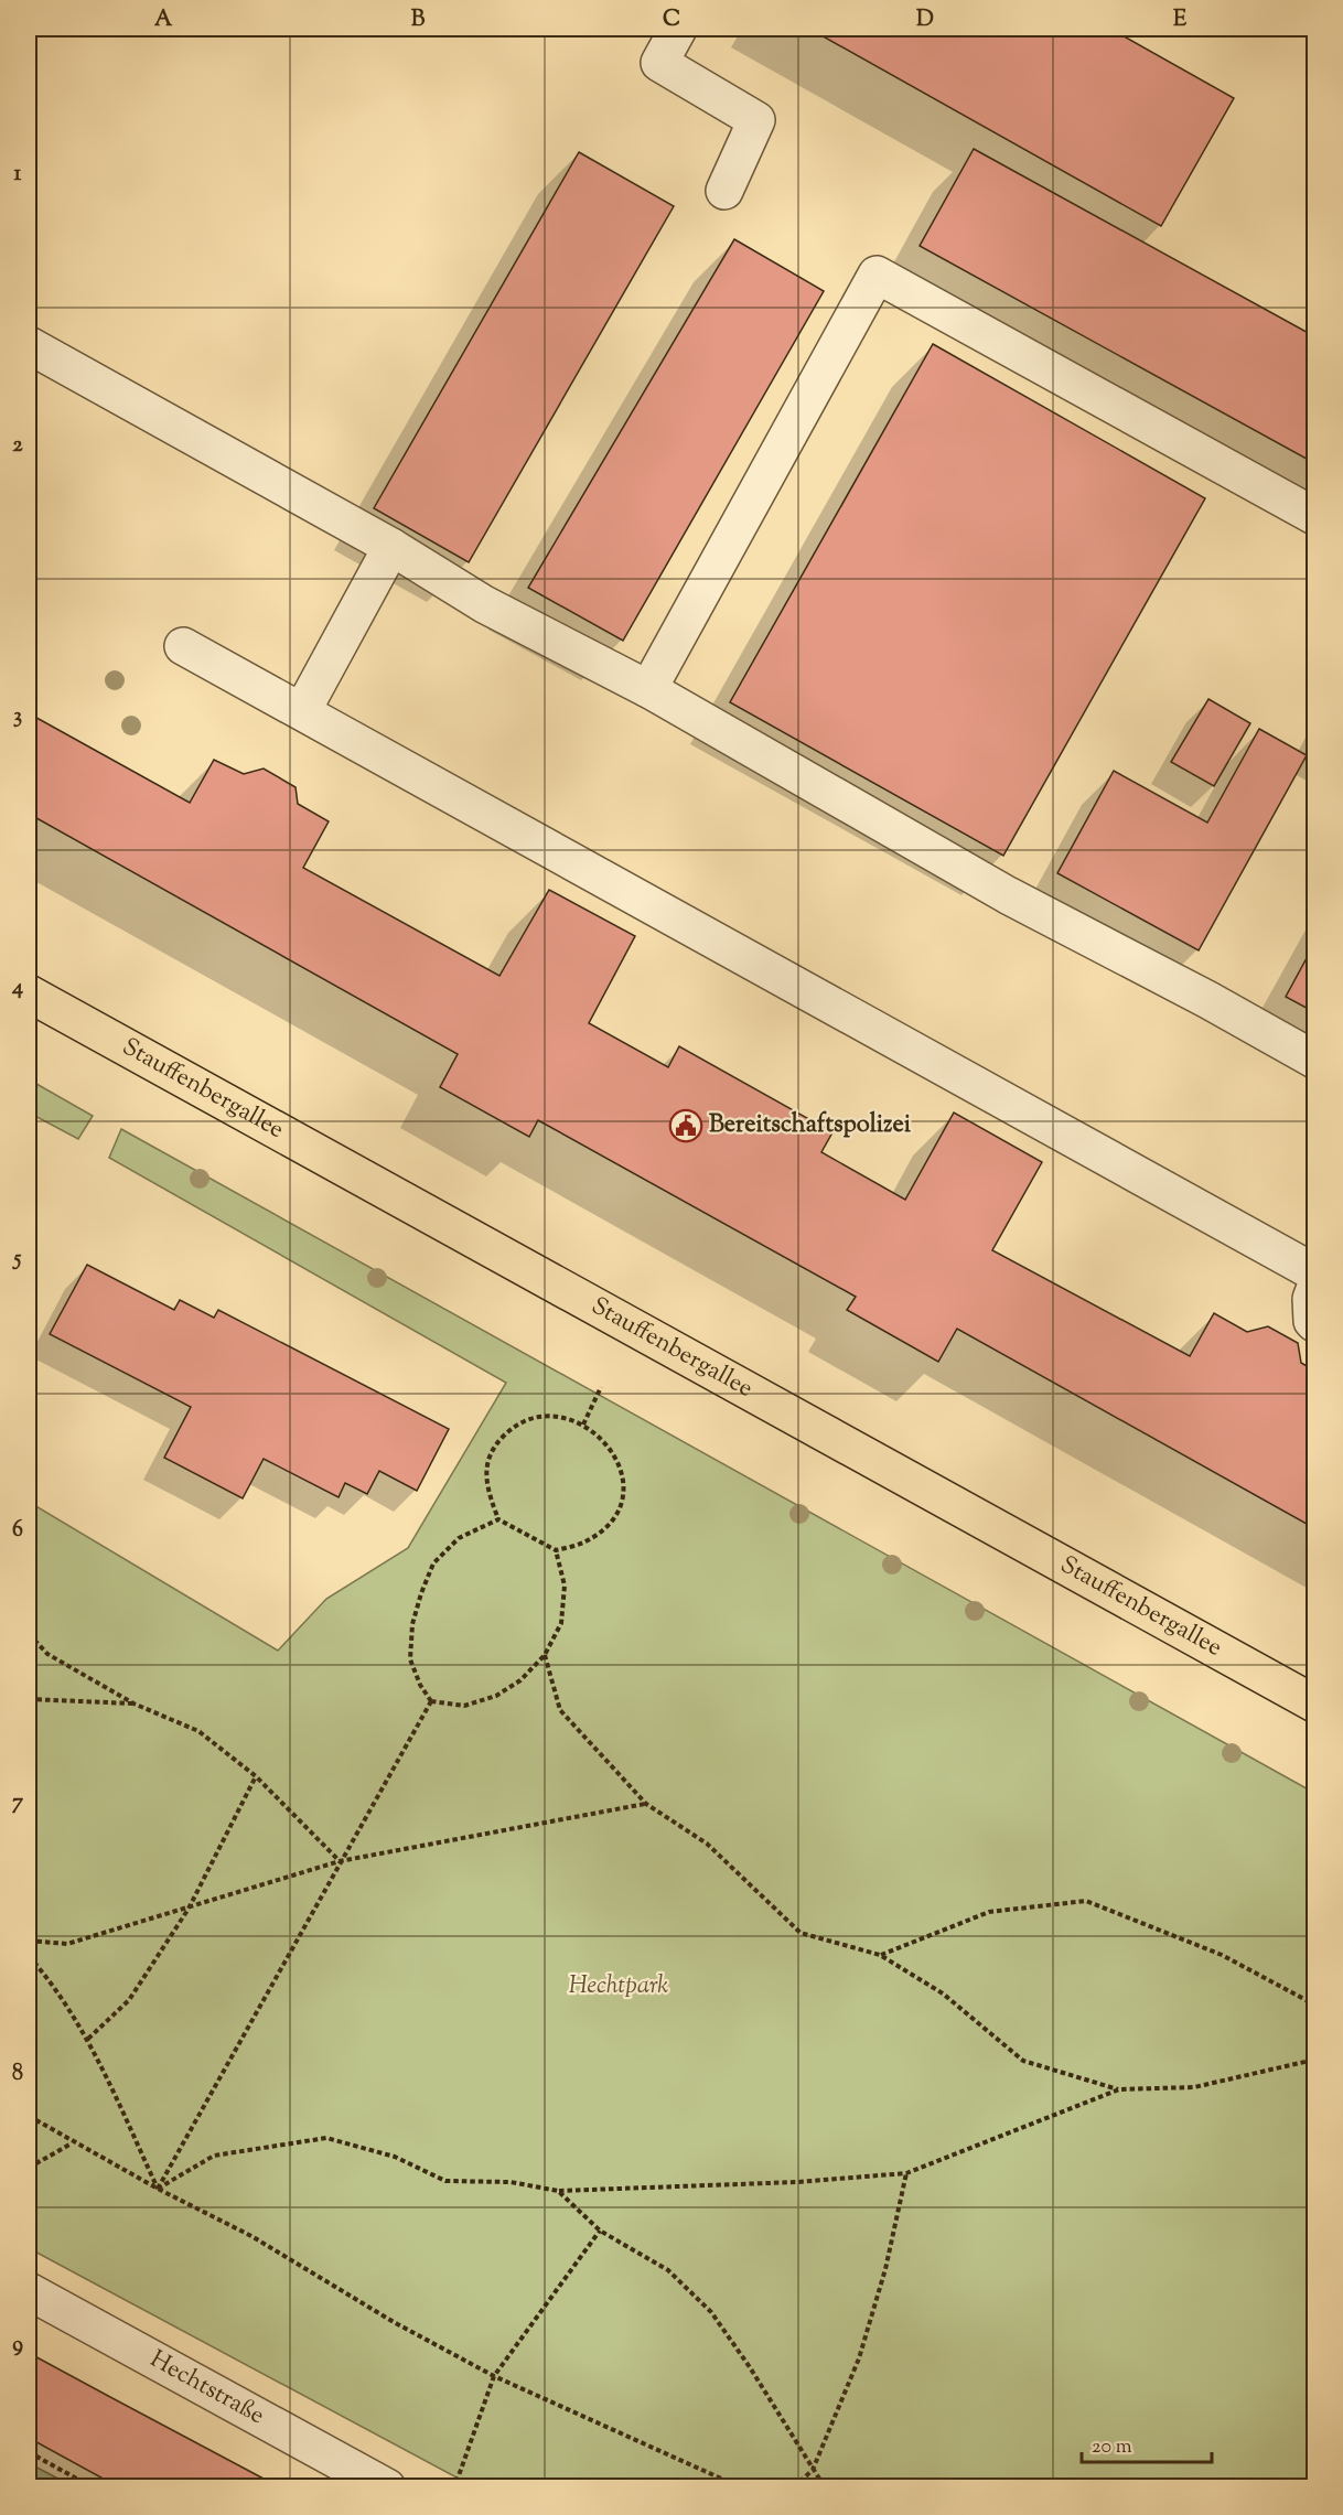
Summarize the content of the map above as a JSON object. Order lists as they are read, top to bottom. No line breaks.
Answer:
{"streets":{"main road":["Stauffenbergallee"],"street":["Hechtstraße"]},"parks":["Hechtpark"],"places":{"public building":["Bereitschaftspolizei"]},"scale_bar":"20 m","grid":{"columns":["A","B","C","D","E"],"rows":["1","2","3","4","5","6","7","8","9"]}}
